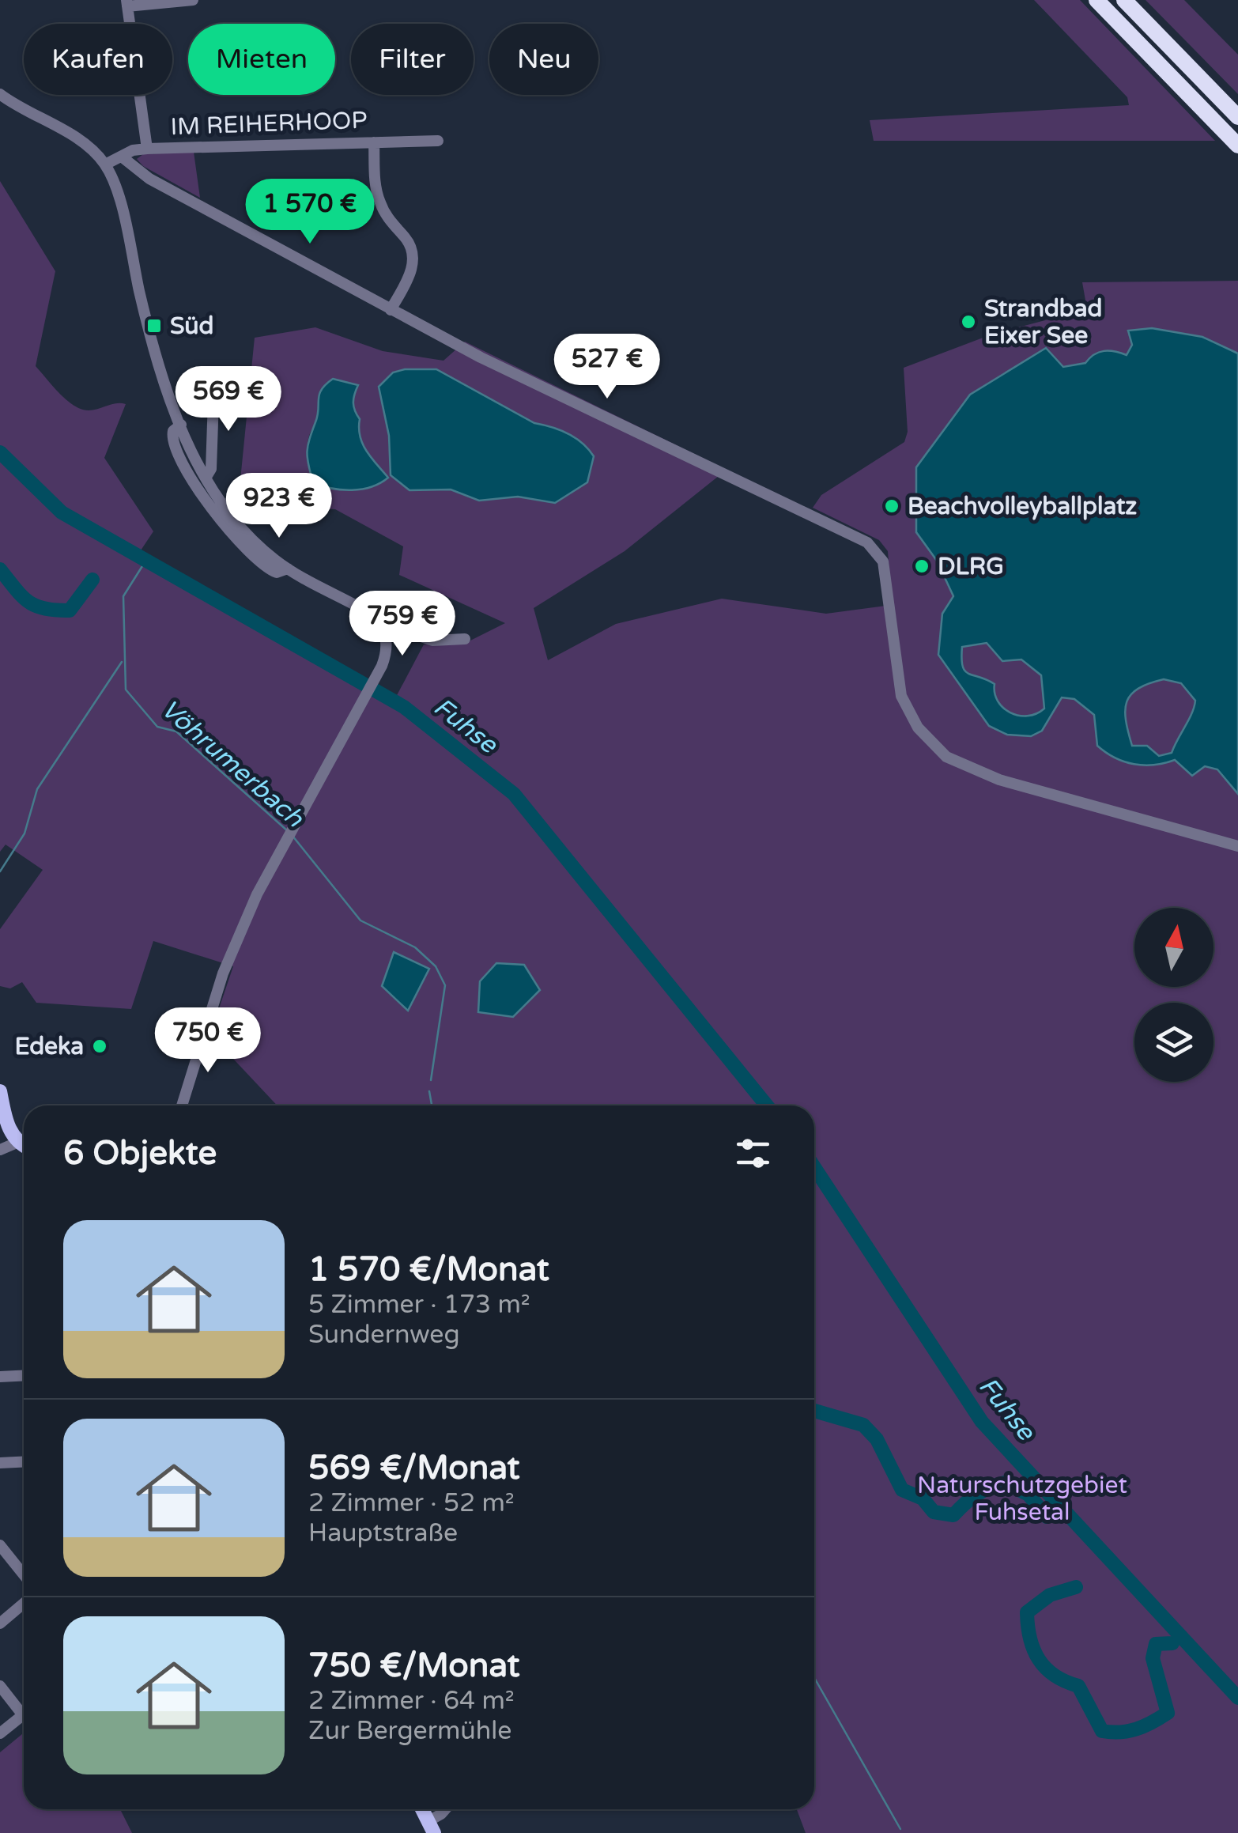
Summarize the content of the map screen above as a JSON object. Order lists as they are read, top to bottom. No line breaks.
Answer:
{"streets":{"street":["IM REIHERHOOP"]},"water":["Fuhse","Vöhrumerbach"],"parks":["Naturschutzgebiet Fuhsetal"],"places":{"other":["Strandbad Eixer See","Beachvolleyballplatz","DLRG","Edeka"],"transit":["Süd"]},"north":"top","page":{"chip":["Kaufen","Mieten","Filter","Neu"],"price":["1 570 €","527 €","569 €","923 €","759 €","750 €"],"heading":"6 Objekte","list":[{"name":"1 570 €/Monat","note":"5 Zimmer · 173 m² · Sundernweg"},{"name":"569 €/Monat","note":"2 Zimmer · 52 m² · Hauptstraße"},{"name":"750 €/Monat","note":"2 Zimmer · 64 m² · Zur Bergermühle"}]}}
